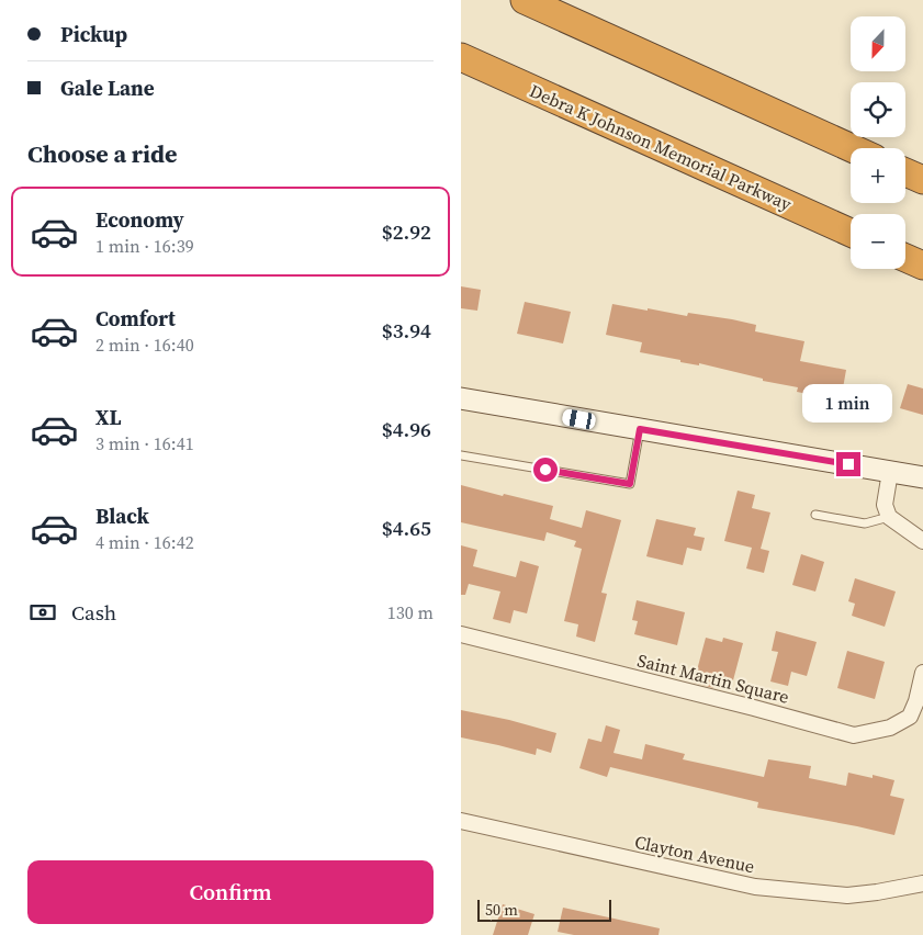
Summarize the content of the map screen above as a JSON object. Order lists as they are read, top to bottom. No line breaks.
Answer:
{"streets":{"highway":["Debra K Johnson Memorial Parkway"],"street":["Saint Martin Square","Clayton Avenue"]},"scale_bar":"50 m","north":"bottom","page":{"banner":["Pickup","Gale Lane"],"map_buttons":["+","−"],"heading":"Choose a ride","list":[{"name":"Economy","note":"1 min · 16:39","value":"$2.92"},{"name":"Comfort","note":"2 min · 16:40","value":"$3.94"},{"name":"XL","note":"3 min · 16:41","value":"$4.96"},{"name":"Black","note":"4 min · 16:42","value":"$4.65"}],"bubble":"1 min","pay":["Cash","130 m"],"buttons":"Confirm","scale":"50 m"}}
